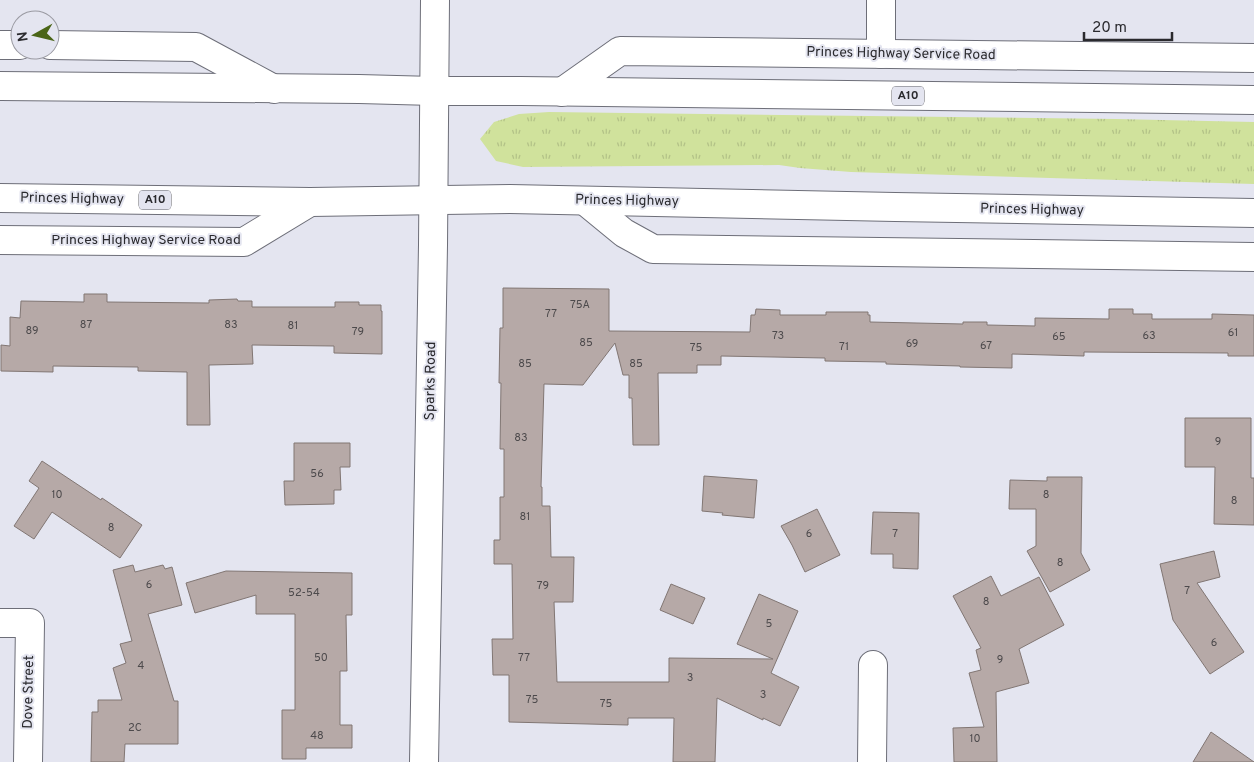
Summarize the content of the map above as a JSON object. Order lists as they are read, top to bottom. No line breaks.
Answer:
{"streets":{"main road":["Princes Highway Service Road","A10","Princes Highway","Sparks Road","Dove Street"]},"crossings":[["Princes Highway Service Road","A10"],["Princes Highway Service Road","Princes Highway"],["A10","Sparks Road"],["Princes Highway","Sparks Road"]],"house_numbers":["75A","77","87","83","81","89","79","61","73","63","65","85","69","67","71","75","85","85","83","9","56","10","8","8","81","8","6","7","8","6","79","7","52-54","8","5","6","50","77","9","4","3","3","75","75","2C","48","10"],"scale_bar":"20 m","north":"left"}
